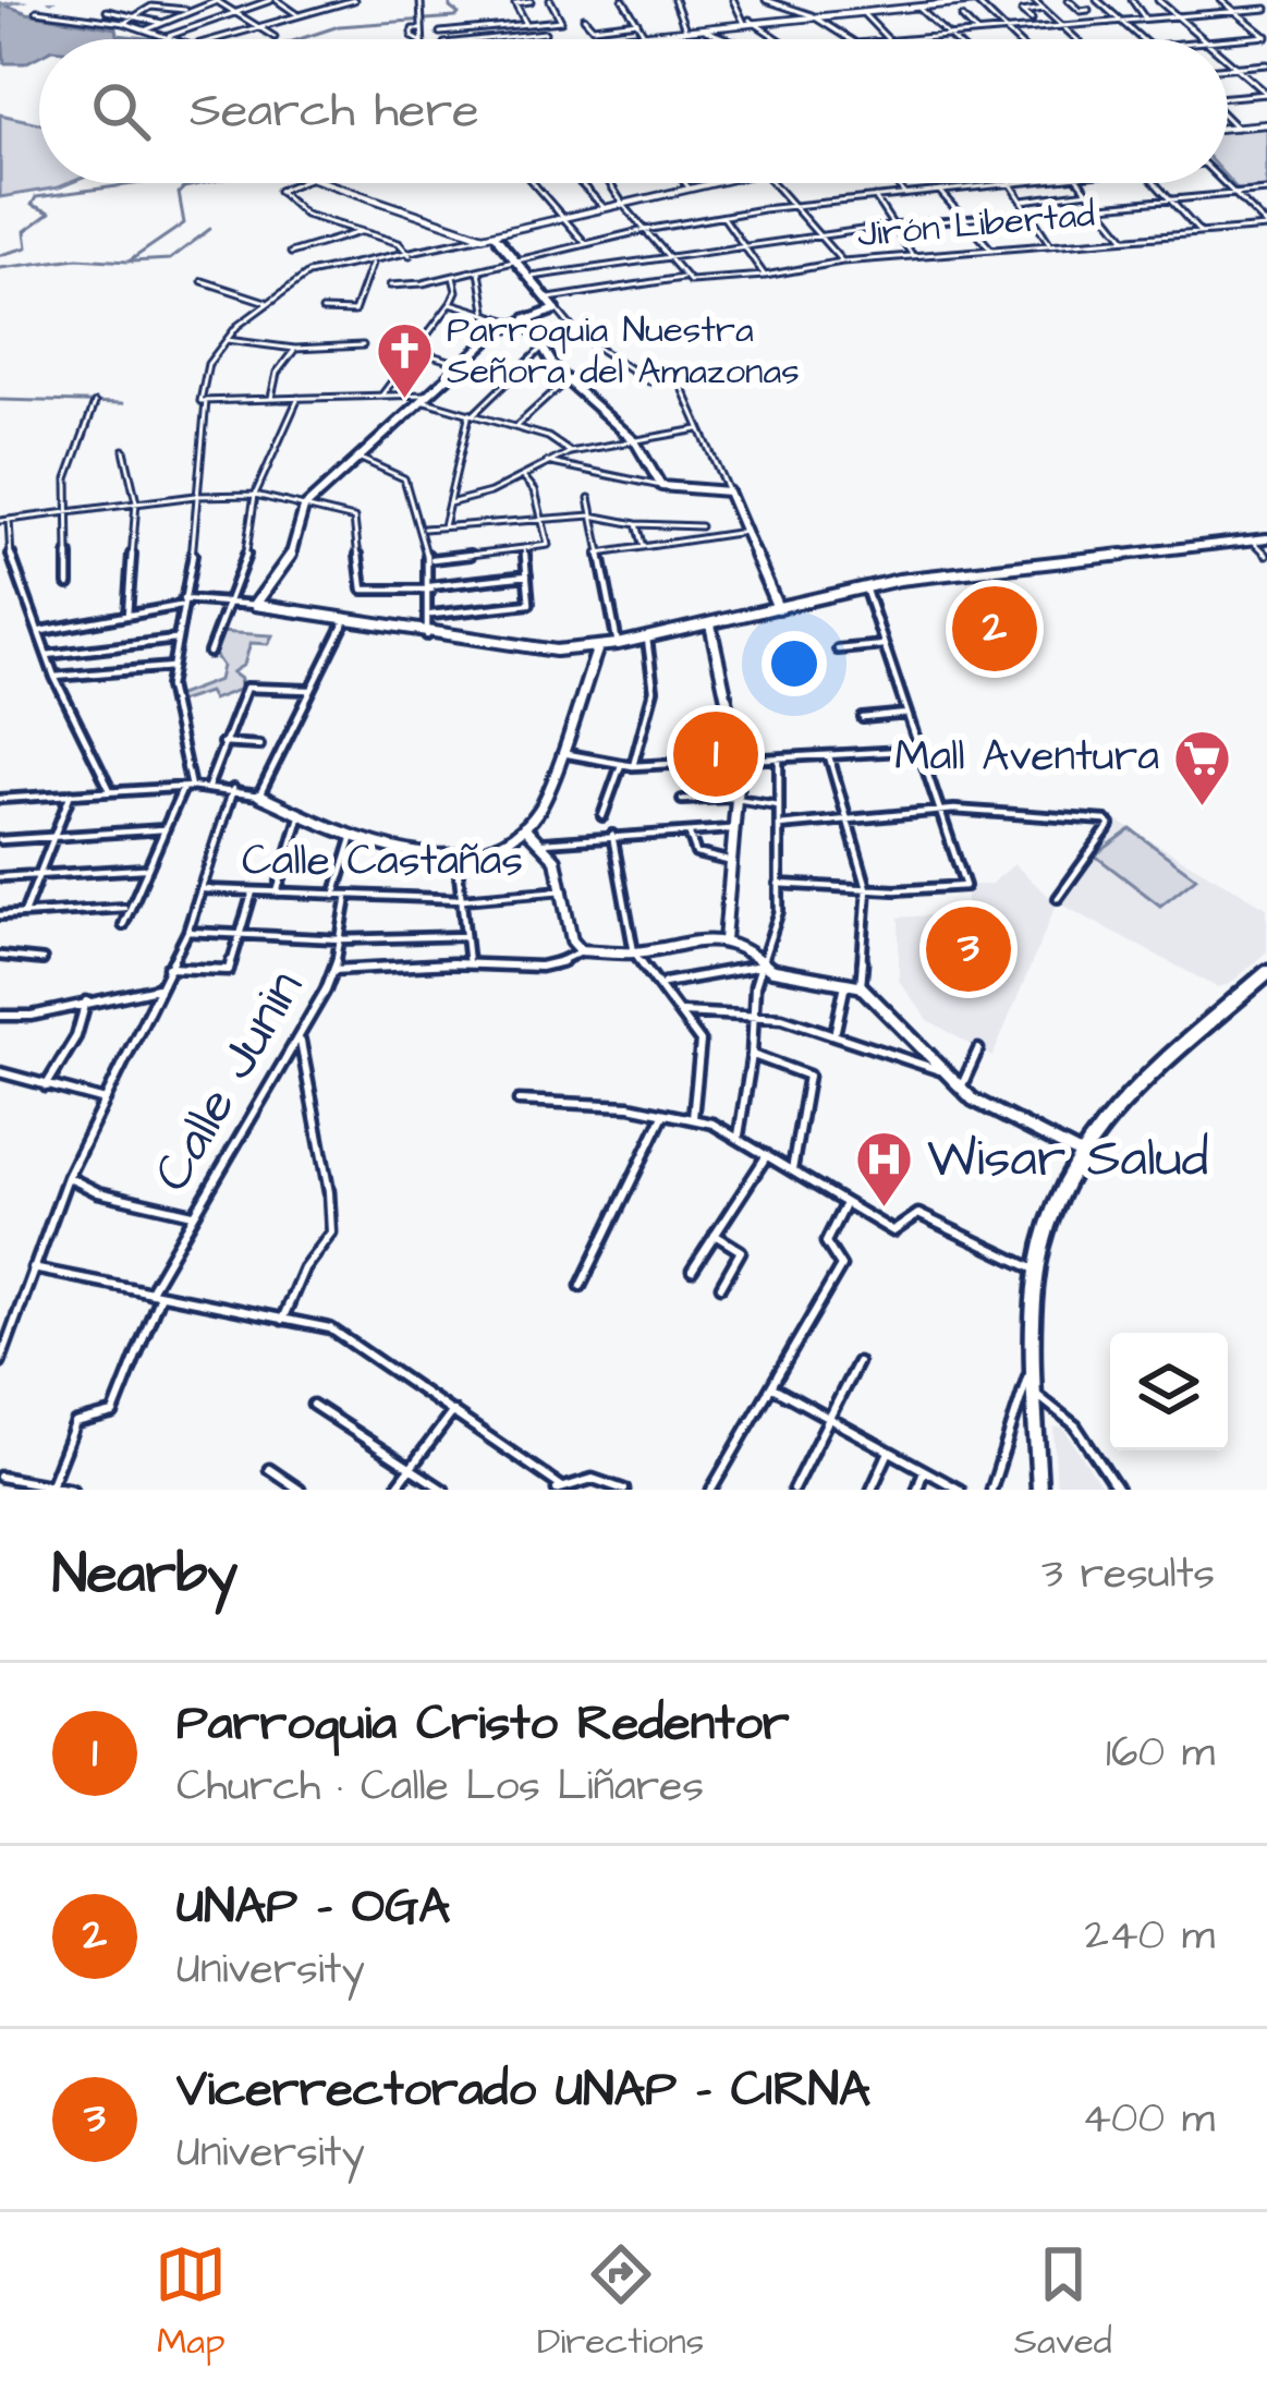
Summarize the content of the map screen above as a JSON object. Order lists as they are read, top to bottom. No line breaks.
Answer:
{"streets":{"street":["Jirón Libertad","Calle Castañas","Calle Junin"]},"crossings":[["Calle Castañas","Calle Junin"]],"places":{"church":["Parroquia Nuestra Señora del Amazonas"],"supermarket":["Mall Aventura"],"hospital":["Wisar Salud"]},"page":{"search":"Search here","pins":["2","1","3"],"heading":["Nearby","3 results"],"list":[{"mark":"1","name":"Parroquia Cristo Redentor","note":"Church · Calle Los Liñares","value":"160 m"},{"mark":"2","name":"UNAP - OGA","note":"University","value":"240 m"},{"mark":"3","name":"Vicerrectorado UNAP - CIRNA","note":"University","value":"400 m"}],"nav":["Map","Directions","Saved"]}}
